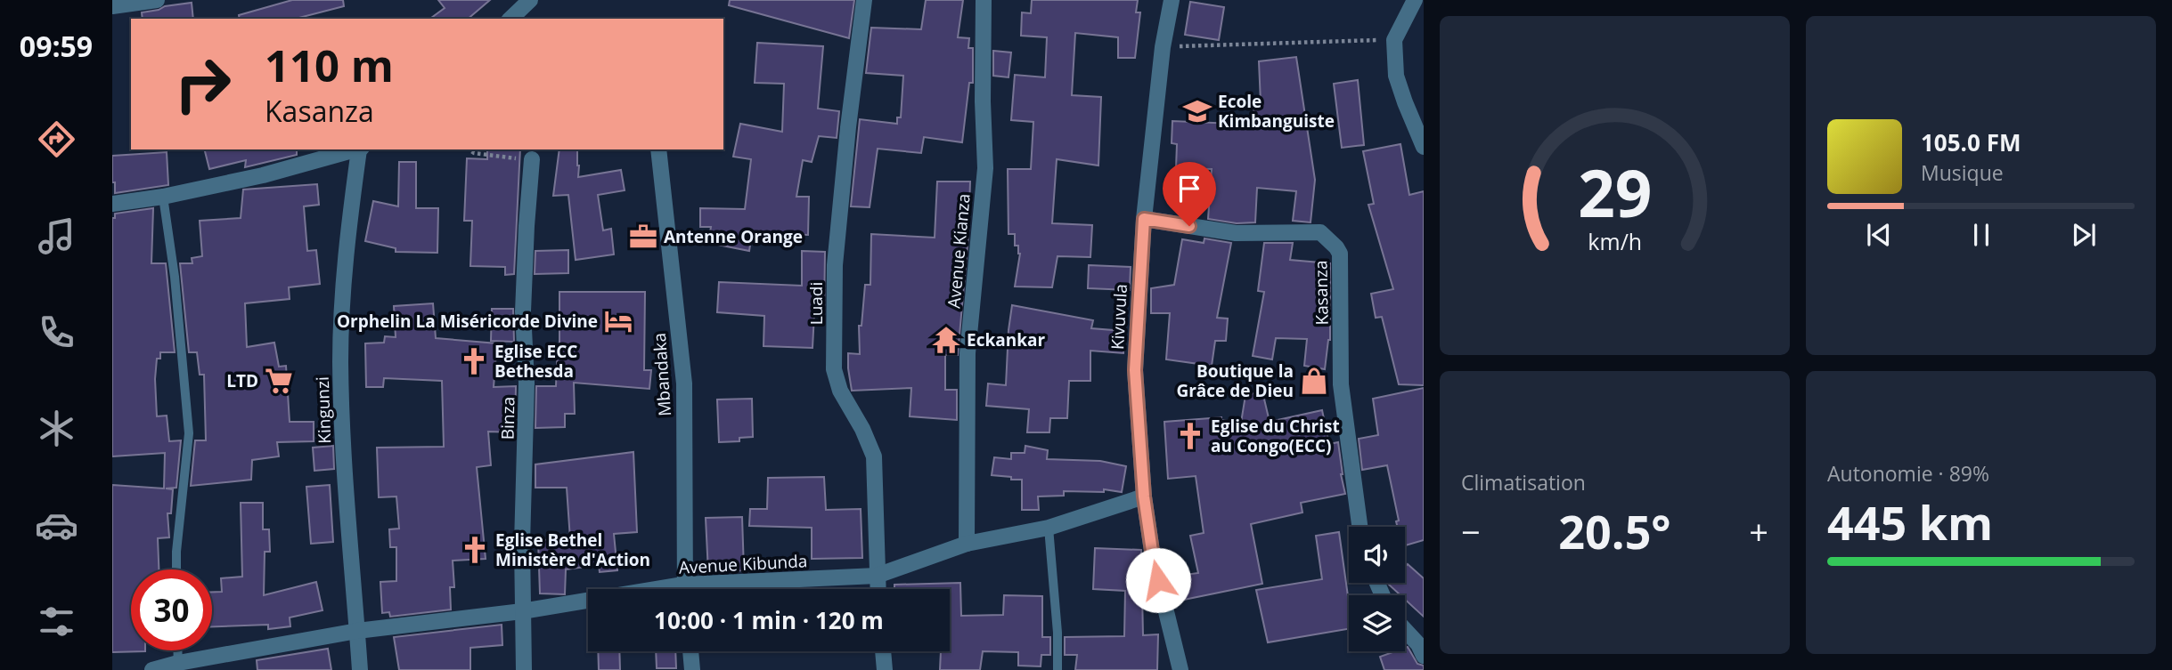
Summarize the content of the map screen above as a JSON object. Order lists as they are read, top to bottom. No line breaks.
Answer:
{"streets":{"street":["Avenue Kianza","Kasanza","Luadi","Kivuvula","Mbandaka","Kingunzi","Binza","Avenue Kibunda"]},"crossings":[["Avenue Kianza","Avenue Kibunda"],["Kasanza","Kivuvula"],["Luadi","Avenue Kibunda"],["Kivuvula","Avenue Kibunda"],["Kingunzi","Avenue Kibunda"],["Binza","Avenue Kibunda"]],"places":{"school or university":["Ecole Kimbanguiste"],"office":["Antenne Orange"],"hotel":["Orphelin La Miséricorde Divine"],"temple":["Eckankar"],"church":["Eglise ECC Bethesda","Eglise du Christ au Congo(ECC)","Eglise Bethel Ministère d'Action"],"supermarket":["LTD"],"shop":["Boutique la Grâce de Dieu"]},"page":{"tabs":"09:59","turn":["110 m","Kasanza"],"song":["105.0 FM","Musique"],"tile":["Climatisation",["Autonomie · 89%","445 km"]],"heat":["−","20.5°","+"],"limit":"30","trip":"10:00 · 1 min · 120 m","gauge":["29","km/h"]}}
